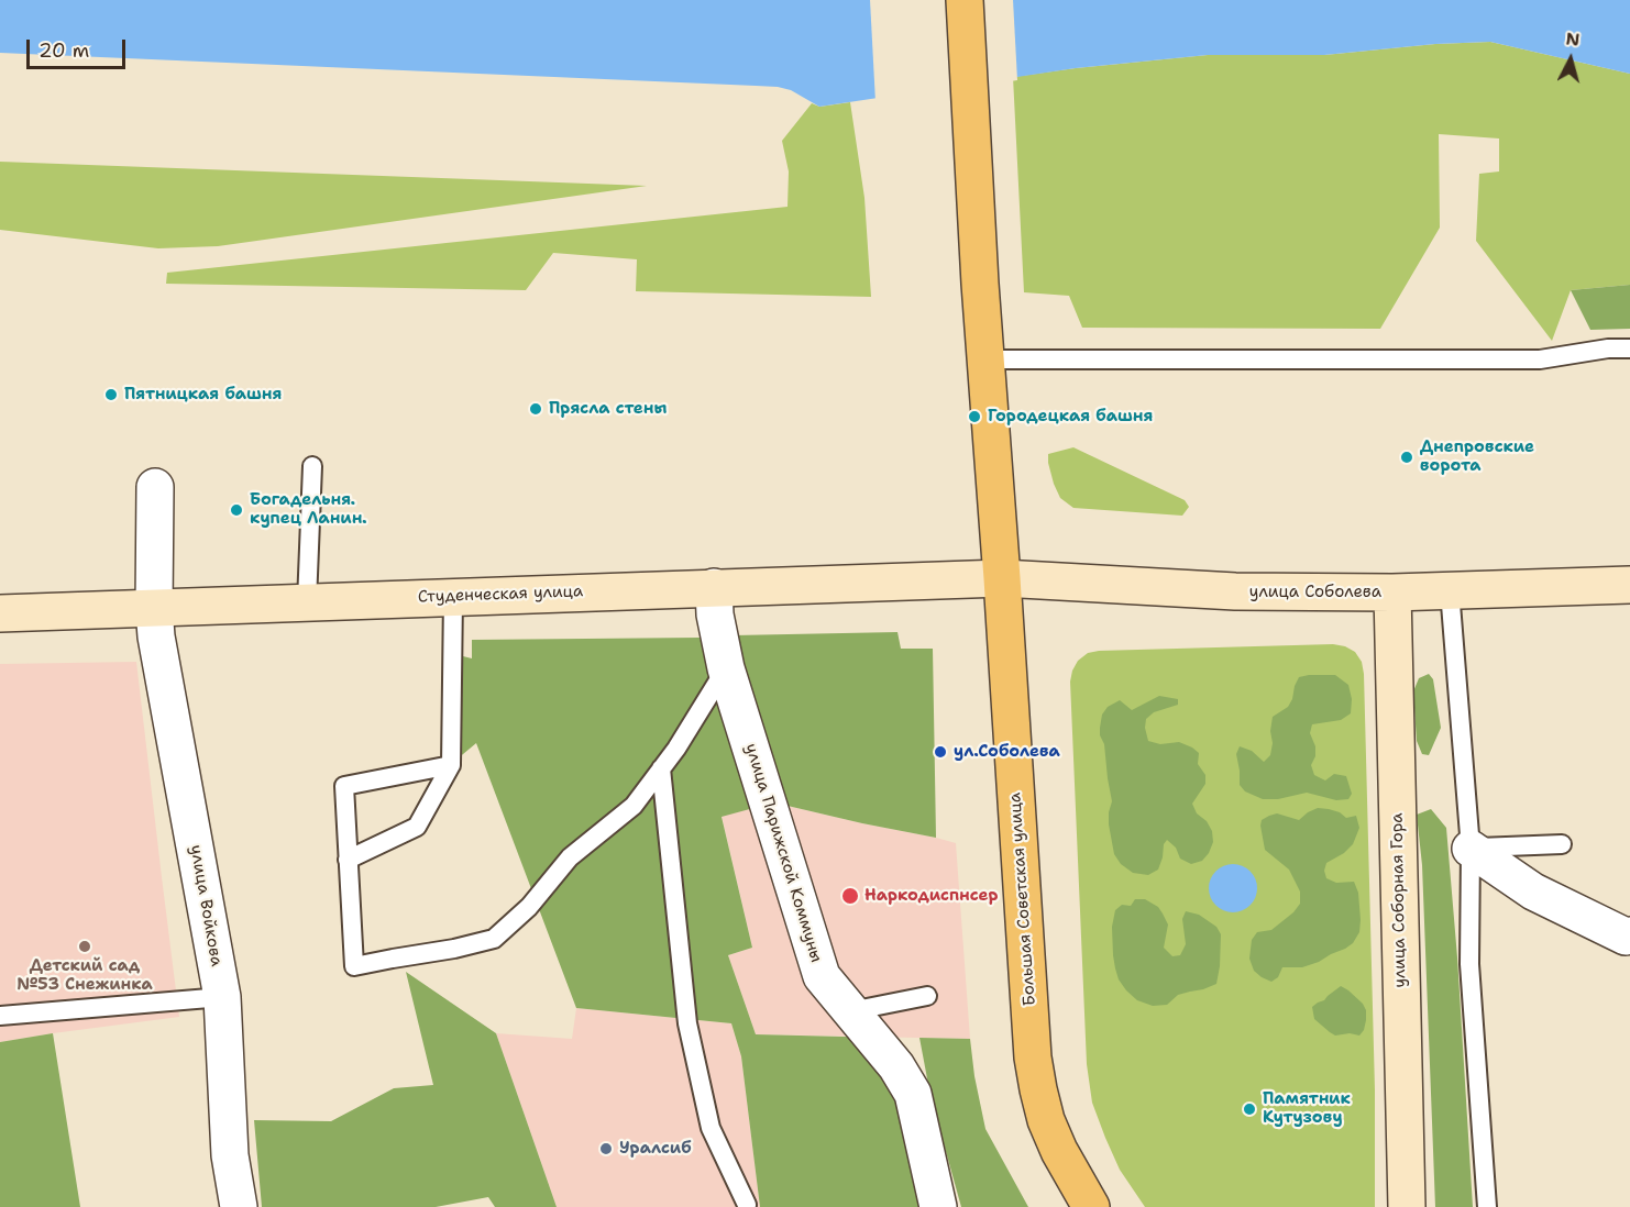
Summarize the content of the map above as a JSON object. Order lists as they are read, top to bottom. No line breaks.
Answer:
{"streets":{"main road":["улица Соболева","Студенческая улица","Большая Советская улица","улица Соборная Гора"],"street":["улица Парижской Коммуны","улица Войкова"]},"crossings":[["улица Соболева","Студенческая улица"],["улица Соболева","Большая Советская улица"],["улица Соболева","улица Соборная Гора"],["Студенческая улица","улица Парижской Коммуны"],["Студенческая улица","Большая Советская улица"],["Студенческая улица","улица Войкова"]],"places":["Пятницкая башня","Прясла стены","Городецкая башня","Днепровские ворота","Богадельня. купец Ланин.","ул.Соболева","Наркодиспнсер","Детский сад №53 Снежинка","Памятник Кутузову","Уралсиб"],"scale_bar":"20 m","north":"top"}
